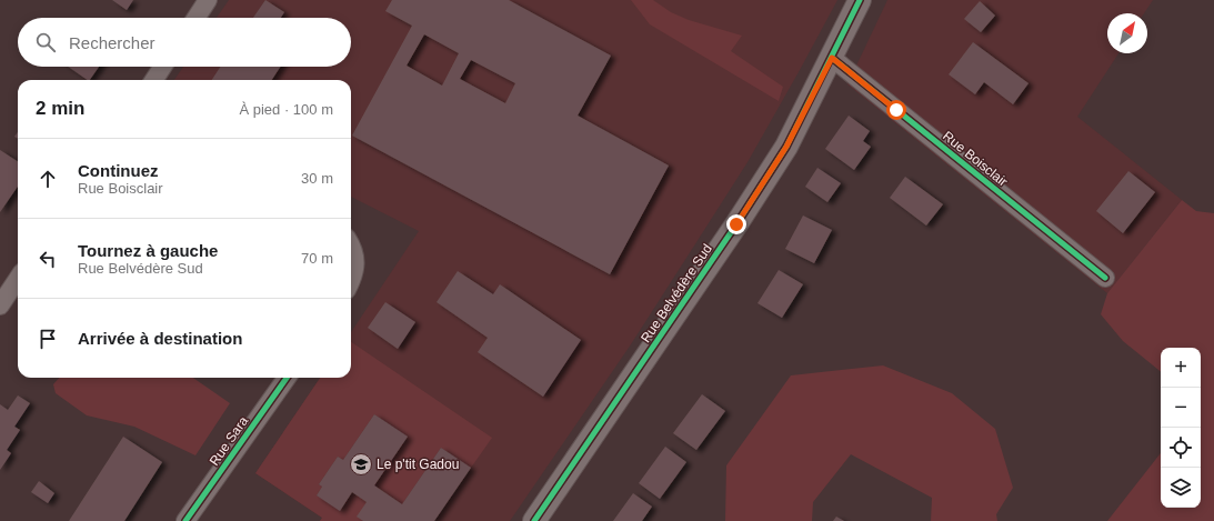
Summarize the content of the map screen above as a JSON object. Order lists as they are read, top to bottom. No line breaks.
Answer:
{"streets":{"street":["Rue Boisclair","Rue Belvédère Sud","Rue Sara"]},"crossings":[["Rue Boisclair","Rue Belvédère Sud"]],"places":{"school or university":["Le p'tit Gadou"]},"north":"top right","page":{"search":"Rechercher","heading":["2 min","À pied · 100 m"],"list":[["Continuez","Rue Boisclair","30 m"],["Tournez à gauche","Rue Belvédère Sud","70 m"],"Arrivée à destination"],"map_buttons":["+","−"]}}
